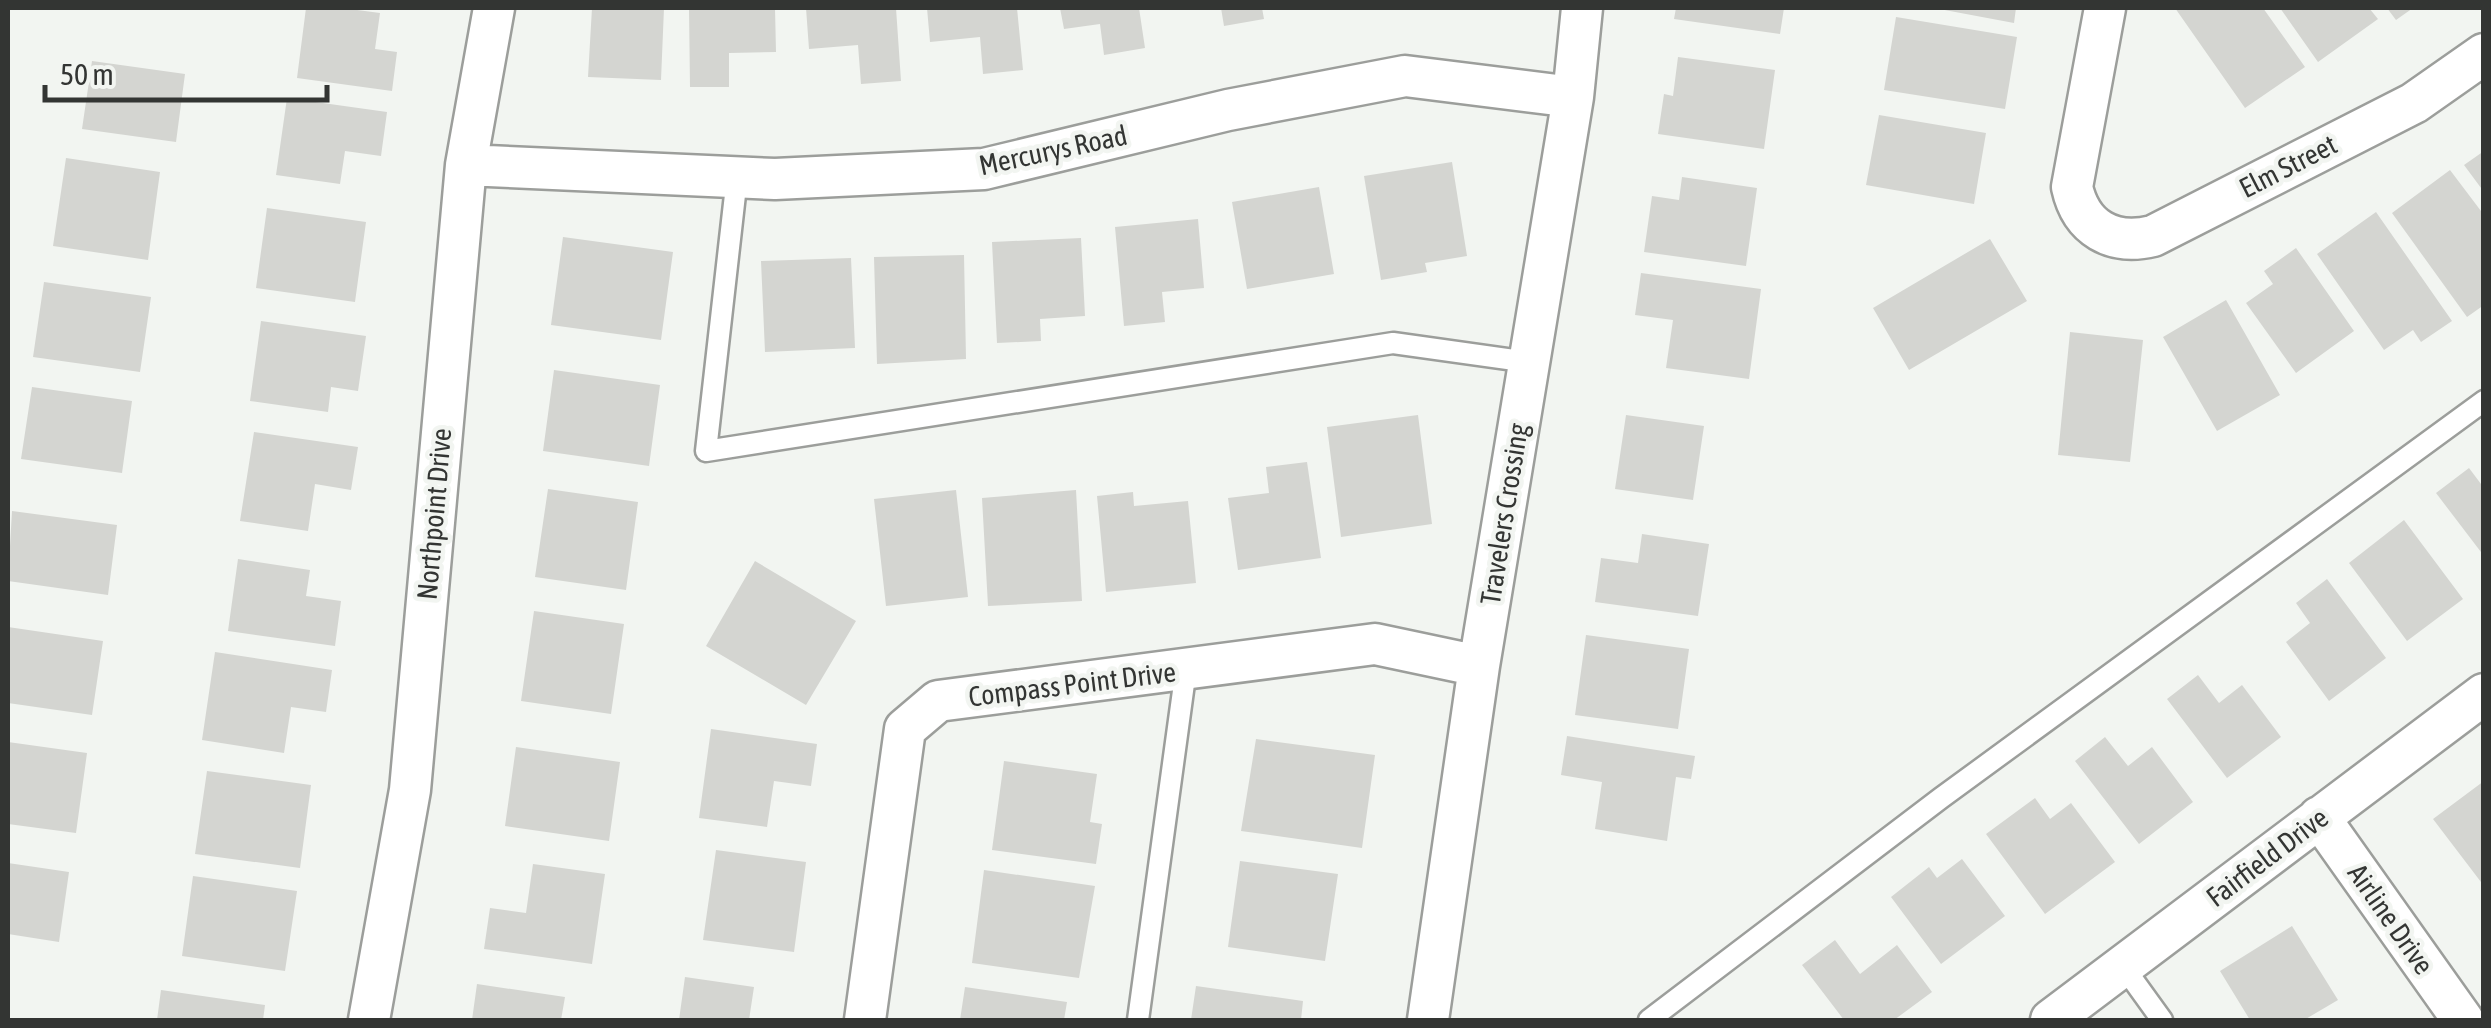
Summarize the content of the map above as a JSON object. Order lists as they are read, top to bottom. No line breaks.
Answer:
{"streets":{"street":["Mercurys Road","Elm Street","Northpoint Drive","Travelers Crossing","Compass Point Drive","Fairfield Drive","Airline Drive"]},"crossings":[["Mercurys Road","Northpoint Drive"],["Mercurys Road","Travelers Crossing"],["Travelers Crossing","Compass Point Drive"],["Fairfield Drive","Airline Drive"]],"scale_bar":"50 m"}
